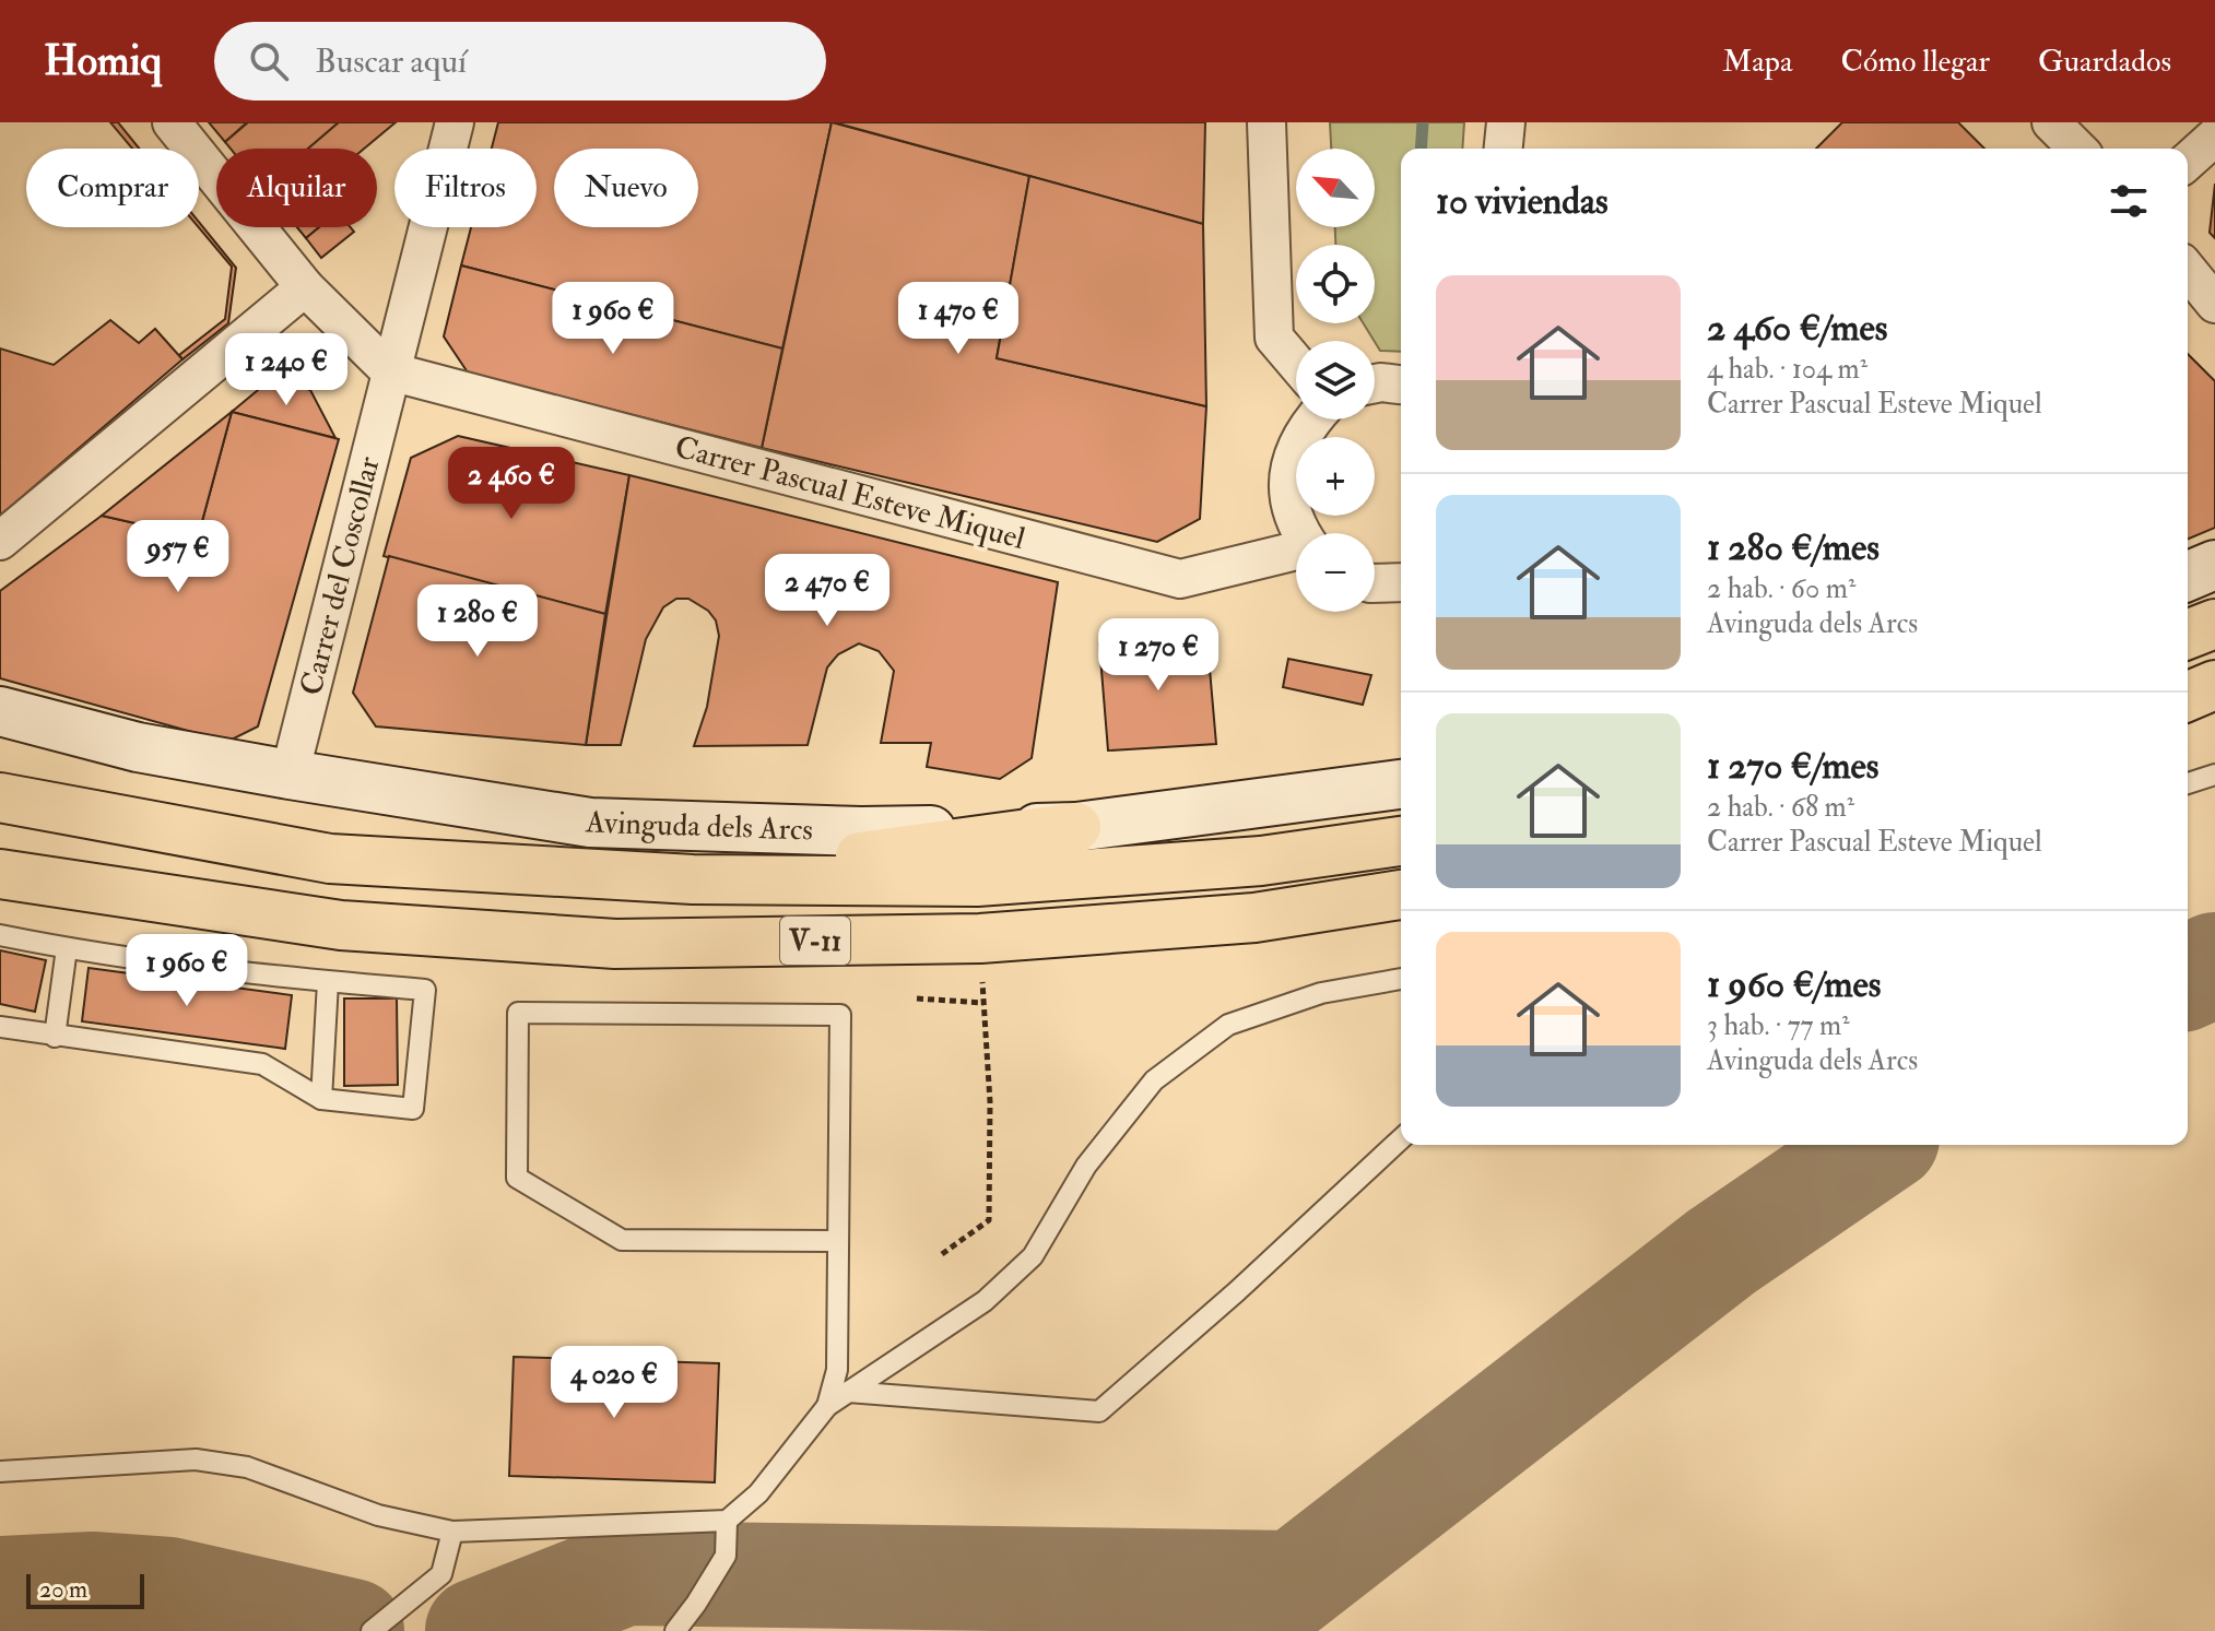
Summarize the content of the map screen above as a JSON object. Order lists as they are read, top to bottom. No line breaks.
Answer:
{"streets":{"highway":["V-11"],"street":["Carrer Pascual Esteve Miquel","Carrer del Coscollar","Avinguda dels Arcs"]},"crossings":[["Carrer Pascual Esteve Miquel","Carrer del Coscollar"],["Carrer del Coscollar","Avinguda dels Arcs"]],"scale_bar":"20 m","north":"top left","page":{"header":"Homiq","search":"Buscar aquí","nav":["Mapa","Cómo llegar","Guardados"],"map_buttons":["+","−"],"chip":["Comprar","Alquilar","Filtros","Nuevo"],"heading":"10 viviendas","list":[{"name":"2 460 €/mes","note":"4 hab. · 104 m² · Carrer Pascual Esteve Miquel"},{"name":"1 280 €/mes","note":"2 hab. · 60 m² · Avinguda dels Arcs"},{"name":"1 270 €/mes","note":"2 hab. · 68 m² · Carrer Pascual Esteve Miquel"},{"name":"1 960 €/mes","note":"3 hab. · 77 m² · Avinguda dels Arcs"}],"price":["1 960 €","1 470 €","1 240 €","2 460 €","957 €","2 470 €","1 280 €","1 270 €","1 960 €","4 020 €"],"scale":"20 m"}}
